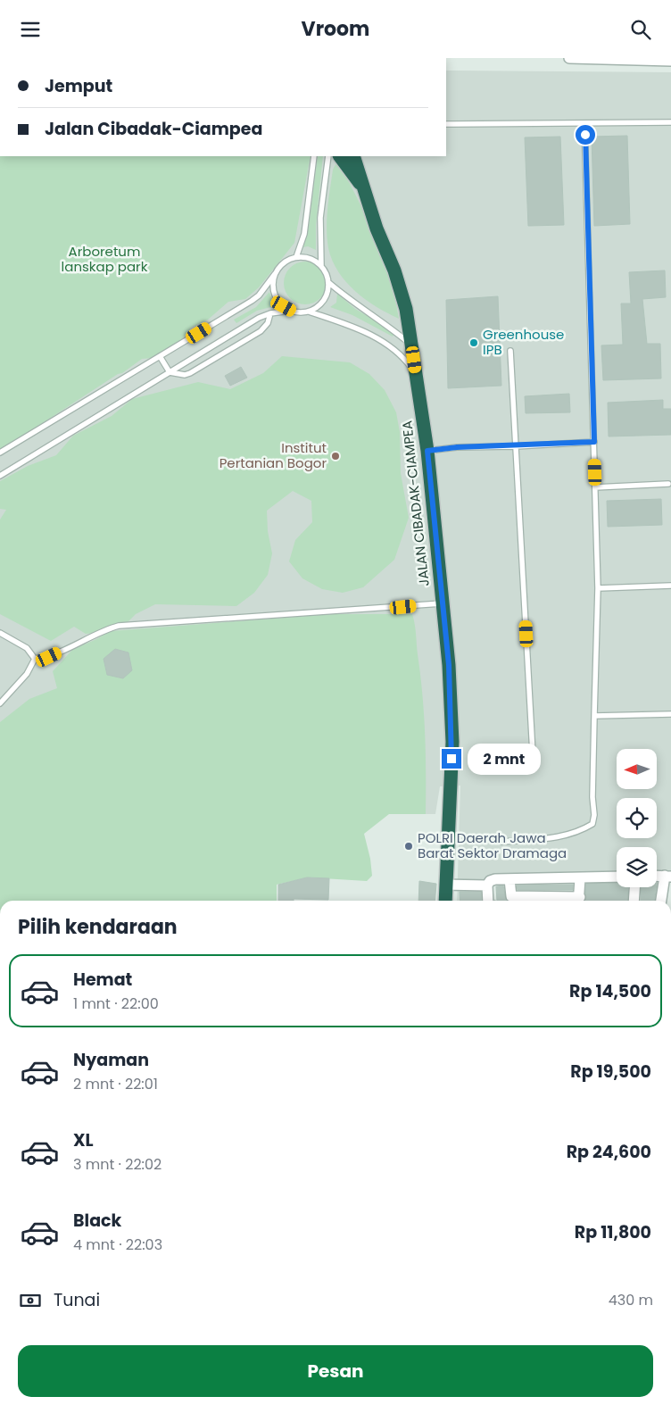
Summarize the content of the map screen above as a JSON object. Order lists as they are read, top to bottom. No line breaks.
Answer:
{"streets":{"highway":["JALAN CIBADAK-CIAMPEA"]},"parks":["Arboretum lanskap park"],"places":["Greenhouse IPB","Institut Pertanian Bogor","POLRI Daerah Jawa Barat Sektor Dramaga"],"north":"left","page":{"header":"Vroom","banner":["Jemput","Jalan Cibadak-Ciampea"],"bubble":"2 mnt","heading":"Pilih kendaraan","list":[{"name":"Hemat","note":"1 mnt · 22:00","value":"Rp 14,500"},{"name":"Nyaman","note":"2 mnt · 22:01","value":"Rp 19,500"},{"name":"XL","note":"3 mnt · 22:02","value":"Rp 24,600"},{"name":"Black","note":"4 mnt · 22:03","value":"Rp 11,800"}],"pay":["Tunai","430 m"],"buttons":"Pesan"}}
